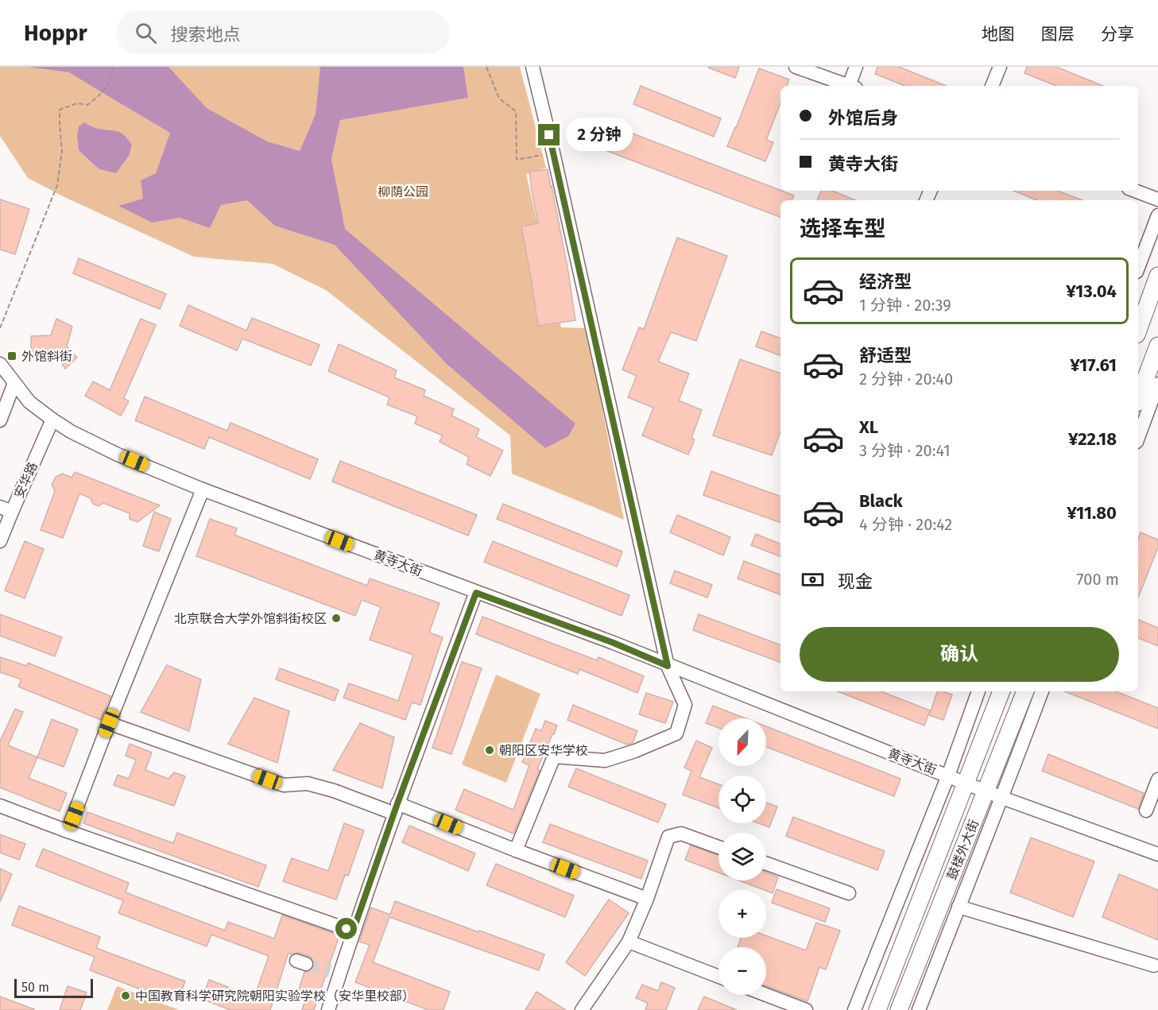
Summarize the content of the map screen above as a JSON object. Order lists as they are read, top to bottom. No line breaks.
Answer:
{"streets":{"main road":["鼓楼外大街"],"street":["安华路","黄寺大街"]},"crossings":[["安华路","黄寺大街"],["黄寺大街","鼓楼外大街"]],"parks":["柳荫公园"],"places":{"transit":["外馆斜街"],"other":["北京联合大学外馆斜街校区","朝阳区安华学校","中国教育科学研究院朝阳实验学校（安华里校部）"]},"scale_bar":"50 m","north":"bottom left","page":{"header":"Hoppr","search":"搜索地点","nav":["地图","图层","分享"],"banner":["外馆后身","黄寺大街"],"bubble":"2 分钟","heading":"选择车型","list":[{"name":"经济型","note":"1 分钟 · 20:39","value":"¥13.04"},{"name":"舒适型","note":"2 分钟 · 20:40","value":"¥17.61"},{"name":"XL","note":"3 分钟 · 20:41","value":"¥22.18"},{"name":"Black","note":"4 分钟 · 20:42","value":"¥11.80"}],"pay":["现金","700 m"],"buttons":"确认","map_buttons":["+","−"],"scale":"50 m"}}
